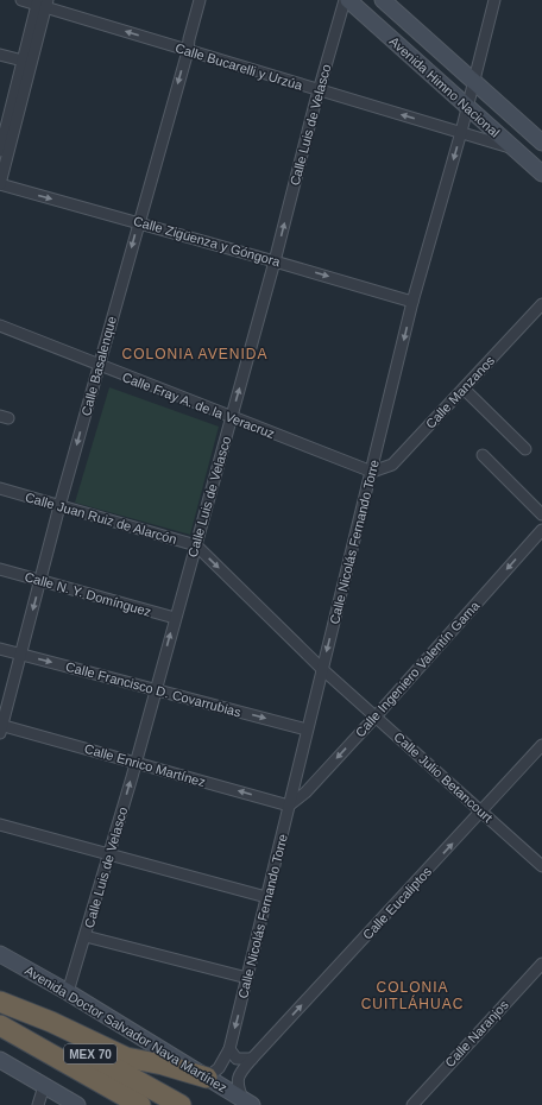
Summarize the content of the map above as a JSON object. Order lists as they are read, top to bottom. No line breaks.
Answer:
{"streets":{"highway":["MEX 70"],"main road":["Avenida Himno Nacional","Avenida Doctor Salvador Nava Martínez"],"street":["Calle Bucarelli y Urzúa","Calle Luis de Velasco","Calle Zigüenza y Góngora","Calle Basalenque","Calle Manzanos","Calle Fray A. de la Veracruz","Calle Juan Ruiz de Alarcón","Calle Nicolás Fernando Torre","Calle N. Y. Domínguez","Calle Ingeniero Valentín Gama","Calle Francisco D. Covarrubias","Calle Enrico Martínez","Calle Julio Betancourt","Calle Eucaliptos","Calle Naranjos"]},"crossings":[["Calle Bucarelli y Urzúa","Avenida Himno Nacional"],["Calle Bucarelli y Urzúa","Calle Luis de Velasco"],["Calle Bucarelli y Urzúa","Calle Basalenque"],["Calle Bucarelli y Urzúa","Calle Nicolás Fernando Torre"],["Avenida Himno Nacional","Calle Nicolás Fernando Torre"],["Calle Luis de Velasco","Calle Zigüenza y Góngora"],["Calle Luis de Velasco","Calle Fray A. de la Veracruz"],["Calle Luis de Velasco","Calle Juan Ruiz de Alarcón"],["Calle Luis de Velasco","Calle N. Y. Domínguez"],["Calle Luis de Velasco","Calle Francisco D. Covarrubias"],["Calle Luis de Velasco","Calle Enrico Martínez"],["Calle Luis de Velasco","Avenida Doctor Salvador Nava Martínez"],["Calle Zigüenza y Góngora","Calle Basalenque"],["Calle Zigüenza y Góngora","Calle Nicolás Fernando Torre"],["Calle Basalenque","Calle Fray A. de la Veracruz"],["Calle Basalenque","Calle Juan Ruiz de Alarcón"],["Calle Basalenque","Calle N. Y. Domínguez"],["Calle Basalenque","Calle Francisco D. Covarrubias"],["Calle Basalenque","Calle Enrico Martínez"],["Calle Manzanos","Calle Fray A. de la Veracruz"],["Calle Manzanos","Calle Nicolás Fernando Torre"],["Calle Fray A. de la Veracruz","Calle Nicolás Fernando Torre"],["Calle Juan Ruiz de Alarcón","Calle Nicolás Fernando Torre"],["Calle Juan Ruiz de Alarcón","Calle Julio Betancourt"],["Calle Nicolás Fernando Torre","Calle Ingeniero Valentín Gama"],["Calle Nicolás Fernando Torre","Calle Francisco D. Covarrubias"],["Calle Nicolás Fernando Torre","Calle Enrico Martínez"],["Calle Nicolás Fernando Torre","Calle Julio Betancourt"],["Calle Nicolás Fernando Torre","Avenida Doctor Salvador Nava Martínez"],["Calle Ingeniero Valentín Gama","Calle Enrico Martínez"],["Calle Ingeniero Valentín Gama","Calle Julio Betancourt"],["Calle Julio Betancourt","Calle Eucaliptos"],["Calle Eucaliptos","Avenida Doctor Salvador Nava Martínez"]],"one_way":["Calle Bucarelli y Urzúa","Calle Luis de Velasco","Calle Zigüenza y Góngora","Calle Basalenque","Calle Juan Ruiz de Alarcón","Calle Nicolás Fernando Torre","Calle Ingeniero Valentín Gama","Calle Francisco D. Covarrubias","Calle Eucaliptos"],"districts":["COLONIA AVENIDA","COLONIA CUITLÁHUAC"]}
